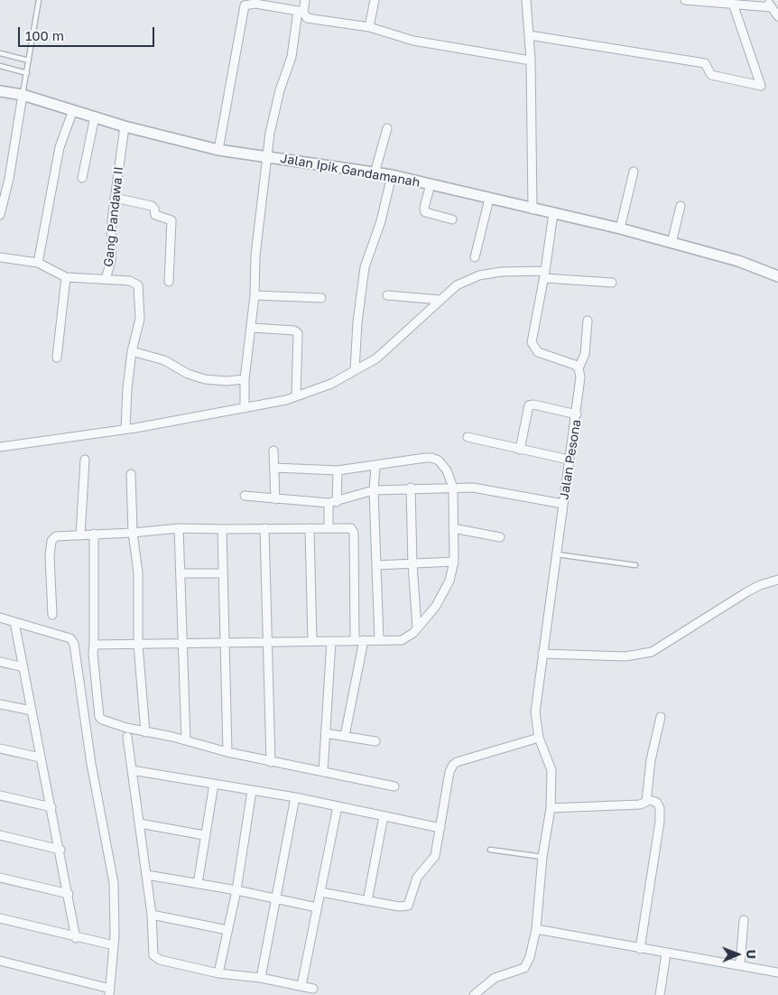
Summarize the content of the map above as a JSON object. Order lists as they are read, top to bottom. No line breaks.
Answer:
{"streets":{"street":["Jalan Ipik Gandamanah","Gang Pandawa II","Jalan Pesona"]},"crossings":[["Jalan Ipik Gandamanah","Gang Pandawa II"]],"scale_bar":"100 m","north":"right"}
